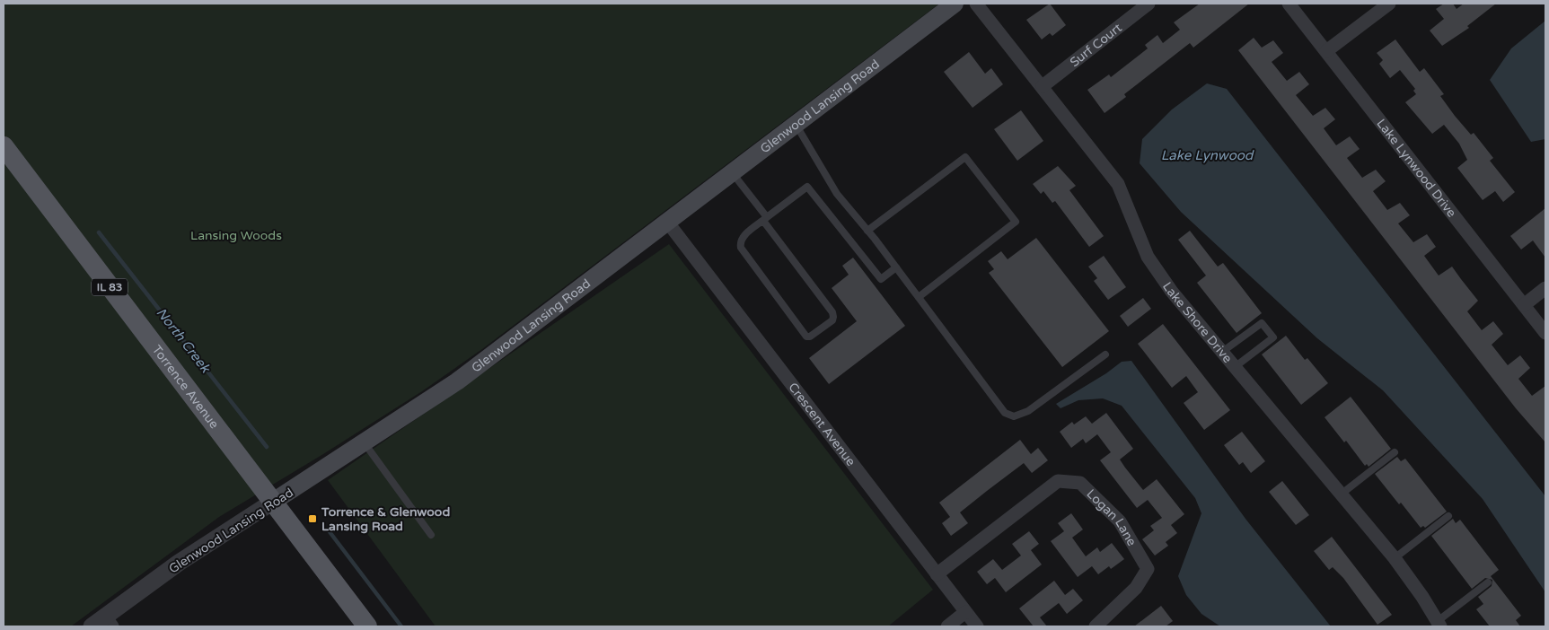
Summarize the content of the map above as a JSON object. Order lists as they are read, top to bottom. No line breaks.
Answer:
{"streets":{"main road":["Glenwood Lansing Road","IL 83","Torrence Avenue"],"street":["Surf Court","Lake Lynwood Drive","Lake Shore Drive","Crescent Avenue","Logan Lane"]},"crossings":[["Surf Court","Lake Shore Drive"],["Glenwood Lansing Road","Torrence Avenue"],["Glenwood Lansing Road","Crescent Avenue"],["Crescent Avenue","Logan Lane"]],"water":["Lake Lynwood","North Creek"],"parks":["Lansing Woods"],"places":{"transit":["Torrence & Glenwood Lansing Road"]}}
